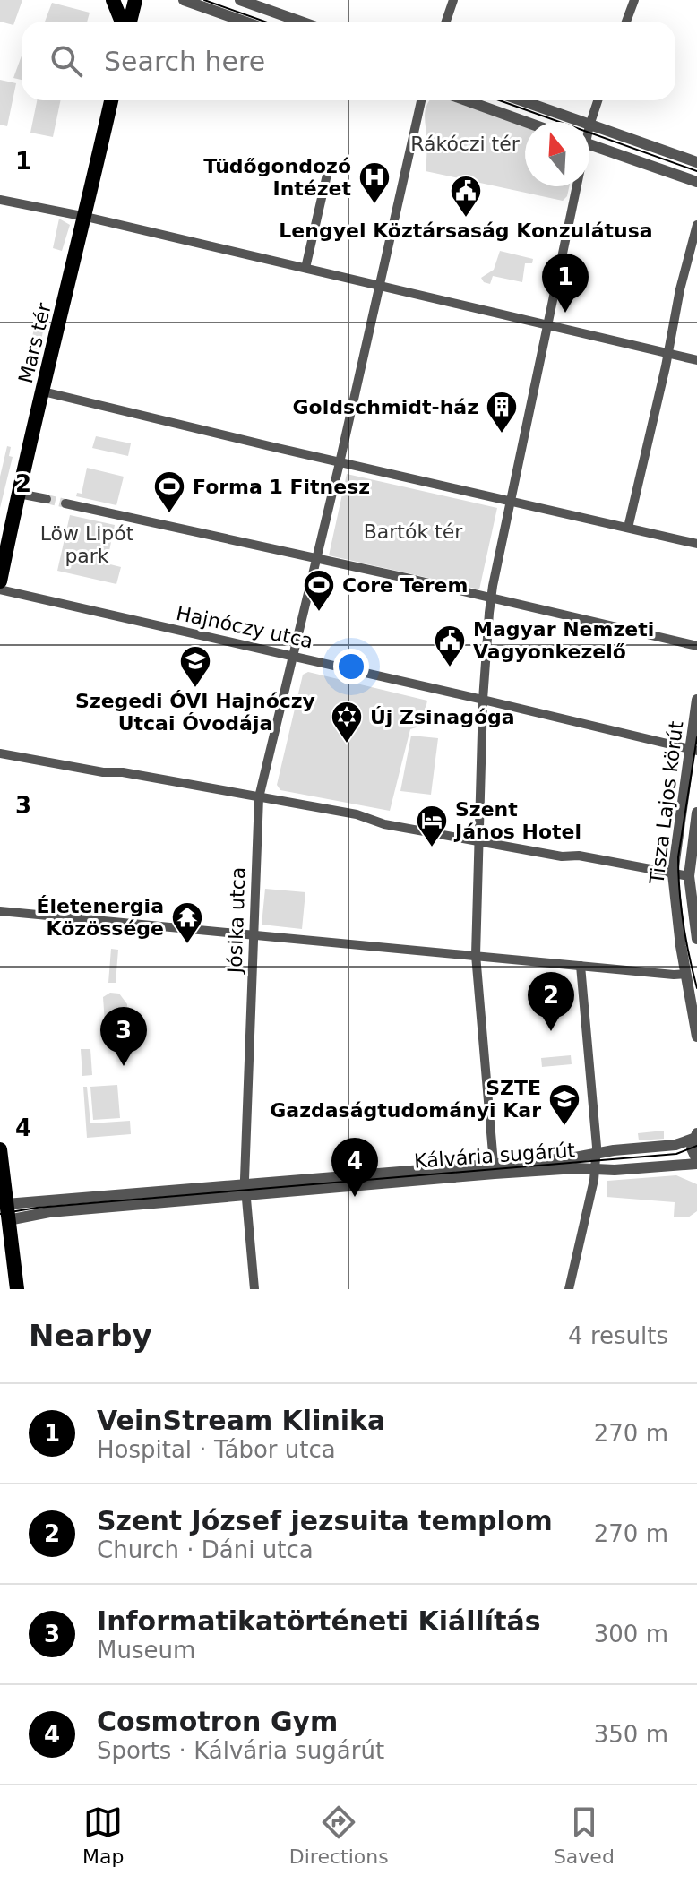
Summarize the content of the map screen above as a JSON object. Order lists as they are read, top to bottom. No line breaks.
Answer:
{"streets":{"main road":["Mars tér"],"street":["Hajnóczy utca","Tisza Lajos körút","Jósika utca","Kálvária sugárút"]},"crossings":[["Hajnóczy utca","Tisza Lajos körút"],["Hajnóczy utca","Jósika utca"],["Jósika utca","Kálvária sugárút"]],"parks":["Rákóczi tér","Bartók tér","Löw Lipót park"],"places":{"hospital":["Tüdőgondozó Intézet"],"public building":["Lengyel Köztársaság Konzulátusa","Magyar Nemzeti Vagyonkezelő"],"building":["Goldschmidt-ház"],"sports":["Forma 1 Fitnesz","Core Terem"],"school or university":["Szegedi ÓVI Hajnóczy Utcai Óvodája","SZTE Gazdaságtudományi Kar"],"synagogue":["Új Zsinagóga"],"hotel":["Szent János Hotel"],"temple":["Életenergia Közössége"]},"north":"top","page":{"search":"Search here","pins":["1","2","3","4"],"heading":["Nearby","4 results"],"list":[{"mark":"1","name":"VeinStream Klinika","note":"Hospital · Tábor utca","value":"270 m"},{"mark":"2","name":"Szent József jezsuita templom","note":"Church · Dáni utca","value":"270 m"},{"mark":"3","name":"Informatikatörténeti Kiállítás","note":"Museum","value":"300 m"},{"mark":"4","name":"Cosmotron Gym","note":"Sports · Kálvária sugárút","value":"350 m"}],"nav":["Map","Directions","Saved"]},"grid":{"rows":["1","2","3","4"]}}
